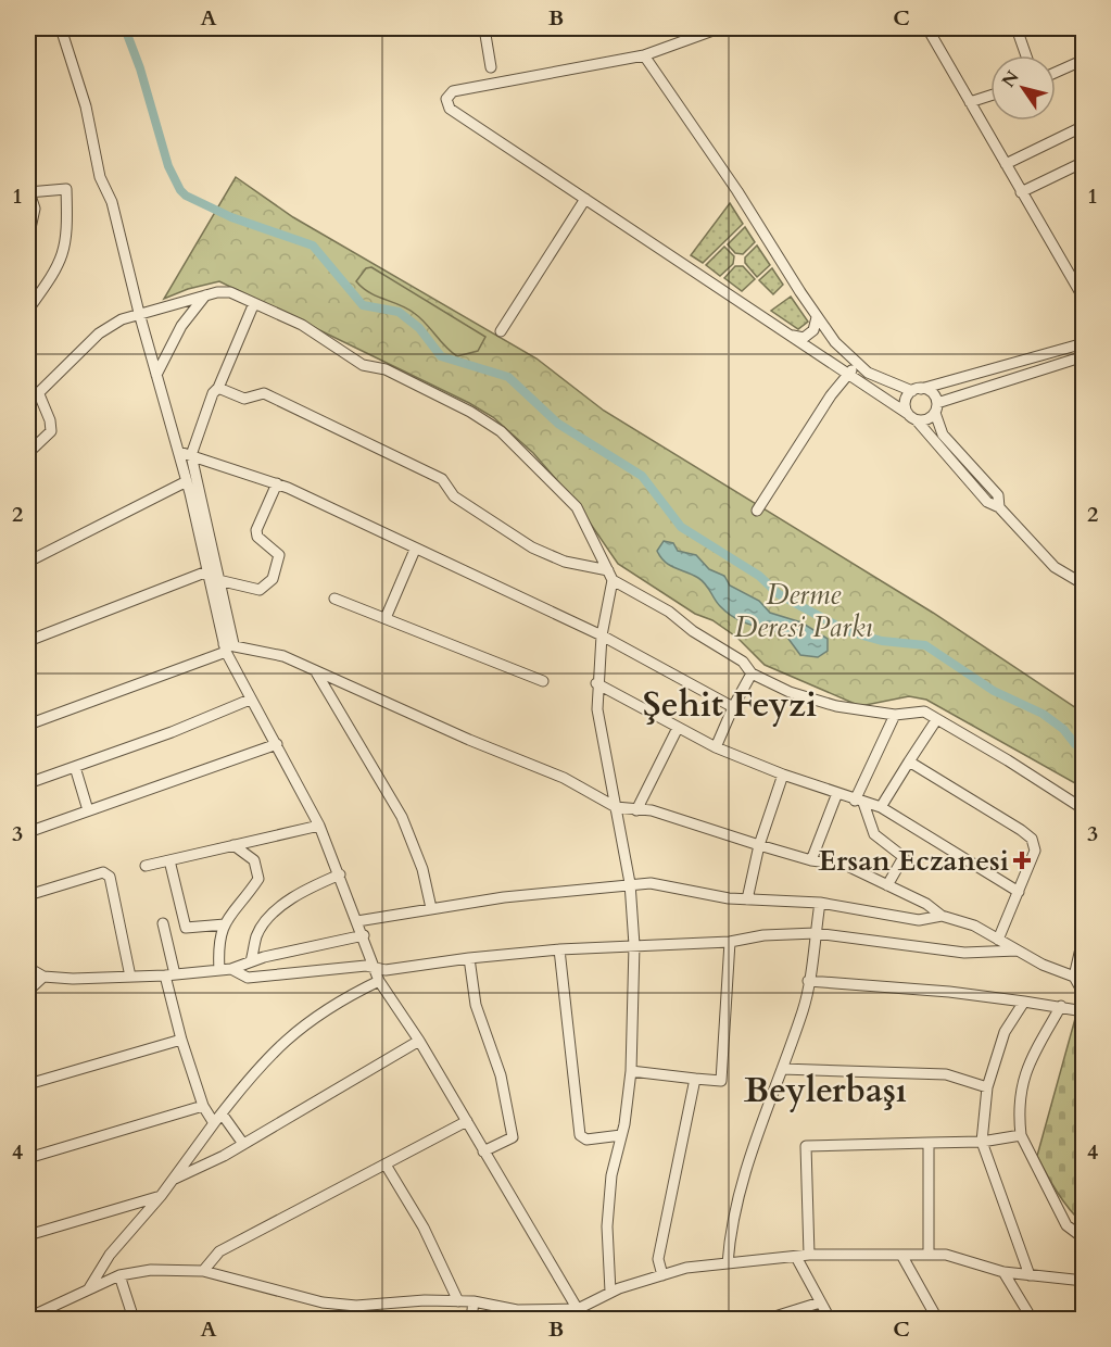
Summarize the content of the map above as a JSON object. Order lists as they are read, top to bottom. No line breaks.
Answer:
{"districts":["Şehit Feyzi","Beylerbaşı"],"parks":["Derme Deresi Parkı"],"places":{"health":["Ersan Eczanesi"]},"north":"top left","grid":{"columns":["A","B","C"],"rows":["1","2","3","4"]}}
